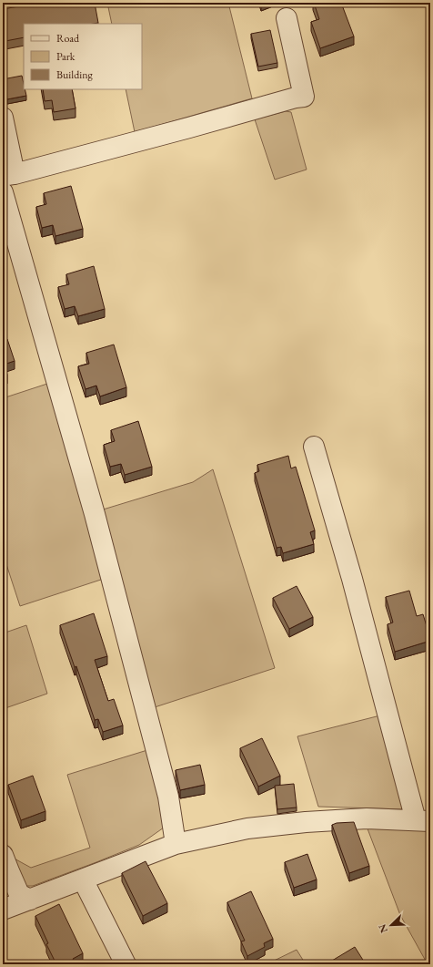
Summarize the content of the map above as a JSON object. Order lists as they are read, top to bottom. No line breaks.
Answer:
{"legend":["Road","Park","Building"],"north":"bottom left"}
